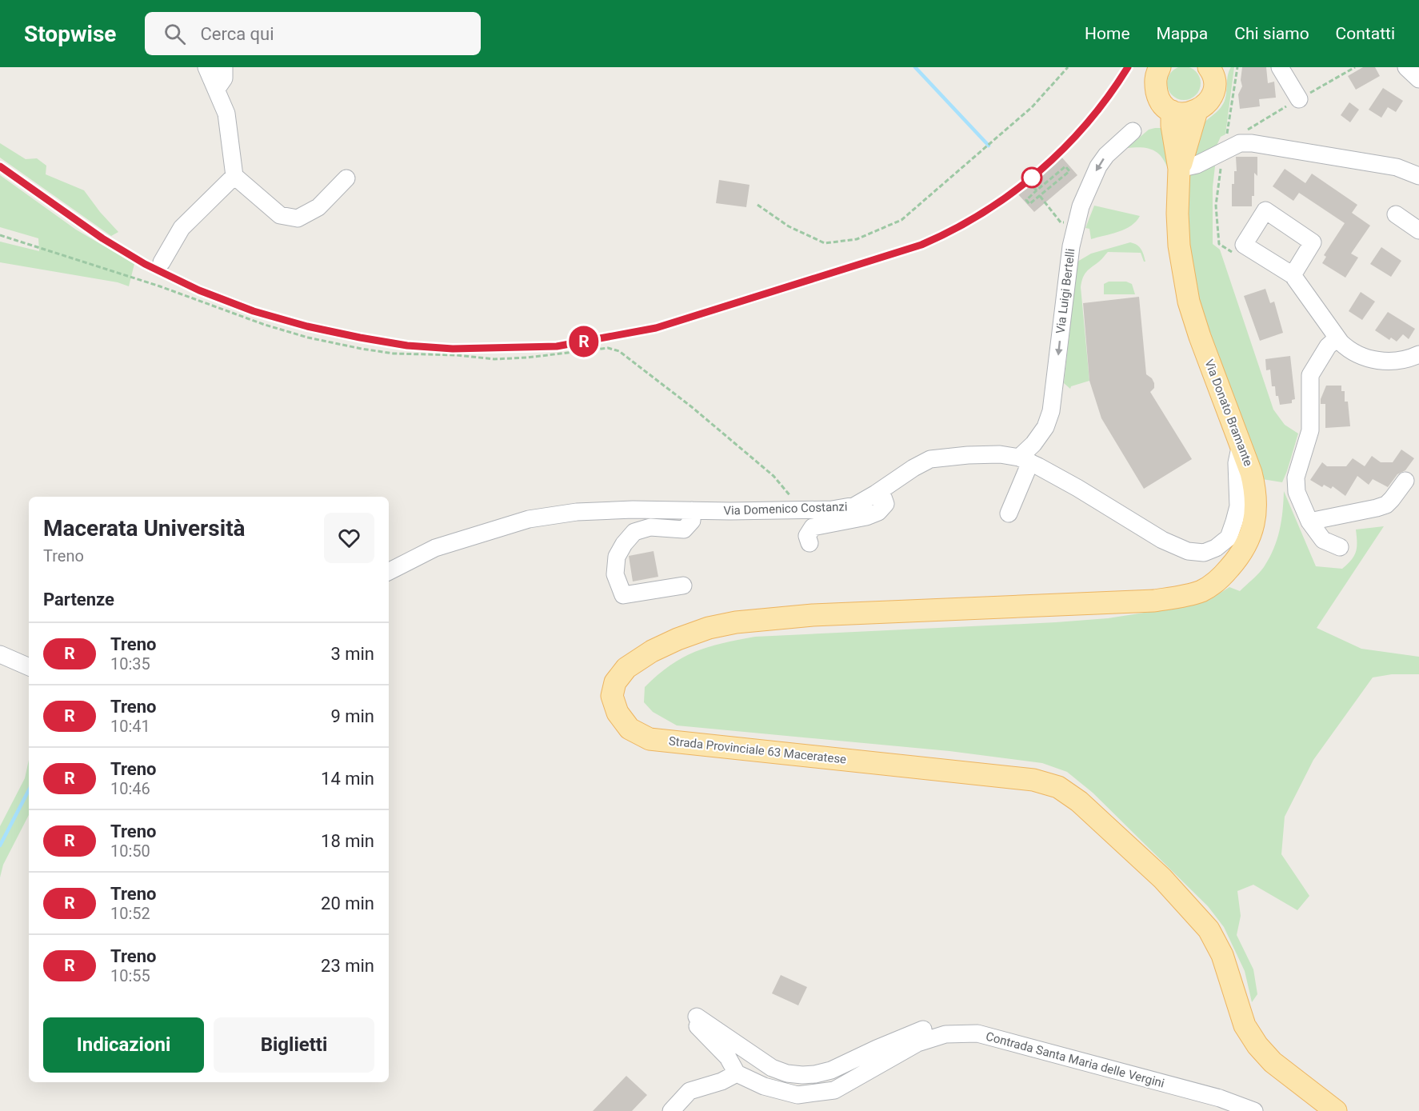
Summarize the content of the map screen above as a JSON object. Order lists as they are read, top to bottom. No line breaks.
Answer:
{"streets":{"main road":["Via Donato Bramante","Strada Provinciale 63 Maceratese"],"street":["Via Luigi Bertelli","Via Domenico Costanzi","Contrada Santa Maria delle Vergini"]},"crossings":[["Via Luigi Bertelli","Via Domenico Costanzi"],["Via Donato Bramante","Via Domenico Costanzi"],["Via Donato Bramante","Strada Provinciale 63 Maceratese"]],"one_way":["Via Luigi Bertelli"],"page":{"header":"Stopwise","search":"Cerca qui","nav":["Home","Mappa","Chi siamo","Contatti"],"on_map":"R","heading":[["Macerata Università","Treno"],"Partenze"],"list":[{"mark":"R","name":"Treno","note":"10:35","value":"3 min"},{"mark":"R","name":"Treno","note":"10:41","value":"9 min"},{"mark":"R","name":"Treno","note":"10:46","value":"14 min"},{"mark":"R","name":"Treno","note":"10:50","value":"18 min"},{"mark":"R","name":"Treno","note":"10:52","value":"20 min"},{"mark":"R","name":"Treno","note":"10:55","value":"23 min"}],"buttons":["Indicazioni","Biglietti"]}}
